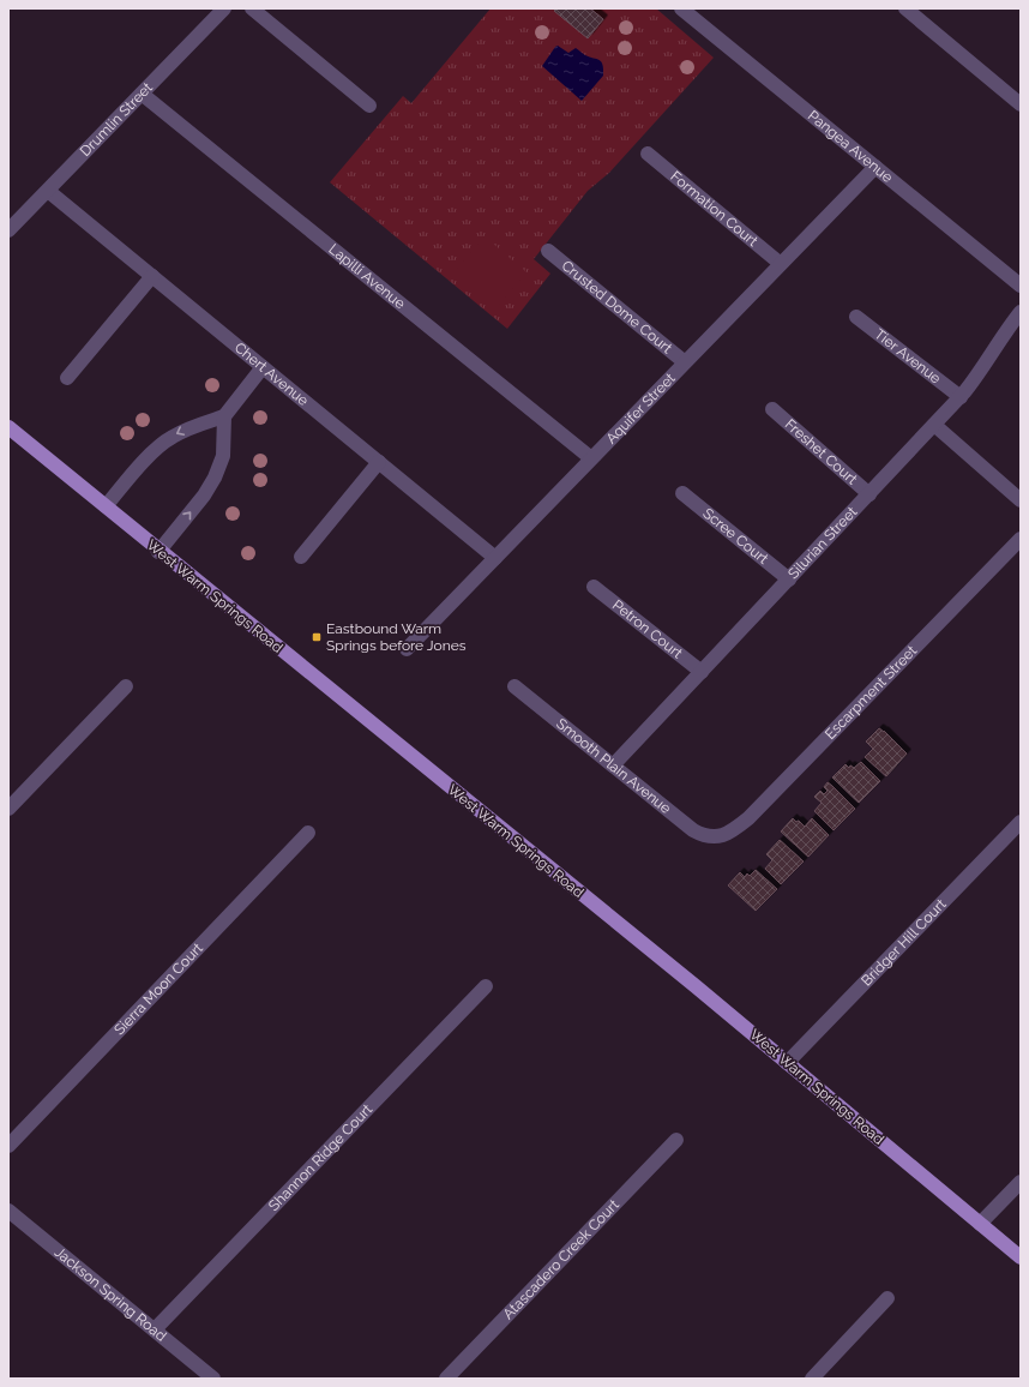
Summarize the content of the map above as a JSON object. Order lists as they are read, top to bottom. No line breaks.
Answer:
{"streets":{"main road":["West Warm Springs Road"],"street":["Drumlin Street","Pangea Avenue","Formation Court","Lapilli Avenue","Crusted Dome Court","Tier Avenue","Chert Avenue","Aquifer Street","Freshet Court","Scree Court","Silurian Street","Petron Court","Escarpment Street","Smooth Plain Avenue","Bridger Hill Court","Sierra Moon Court","Shannon Ridge Court","Atascadero Creek Court","Jackson Spring Road"]},"crossings":[["Drumlin Street","Lapilli Avenue"],["Drumlin Street","Chert Avenue"],["Pangea Avenue","Aquifer Street"],["Formation Court","Aquifer Street"],["Lapilli Avenue","Aquifer Street"],["Crusted Dome Court","Aquifer Street"],["Tier Avenue","Silurian Street"],["Chert Avenue","Aquifer Street"],["Freshet Court","Silurian Street"],["Scree Court","Silurian Street"],["Silurian Street","Petron Court"],["Silurian Street","Smooth Plain Avenue"],["West Warm Springs Road","Bridger Hill Court"],["Escarpment Street","Smooth Plain Avenue"],["Shannon Ridge Court","Jackson Spring Road"]],"places":{"transit":["Eastbound Warm Springs before Jones"]}}
